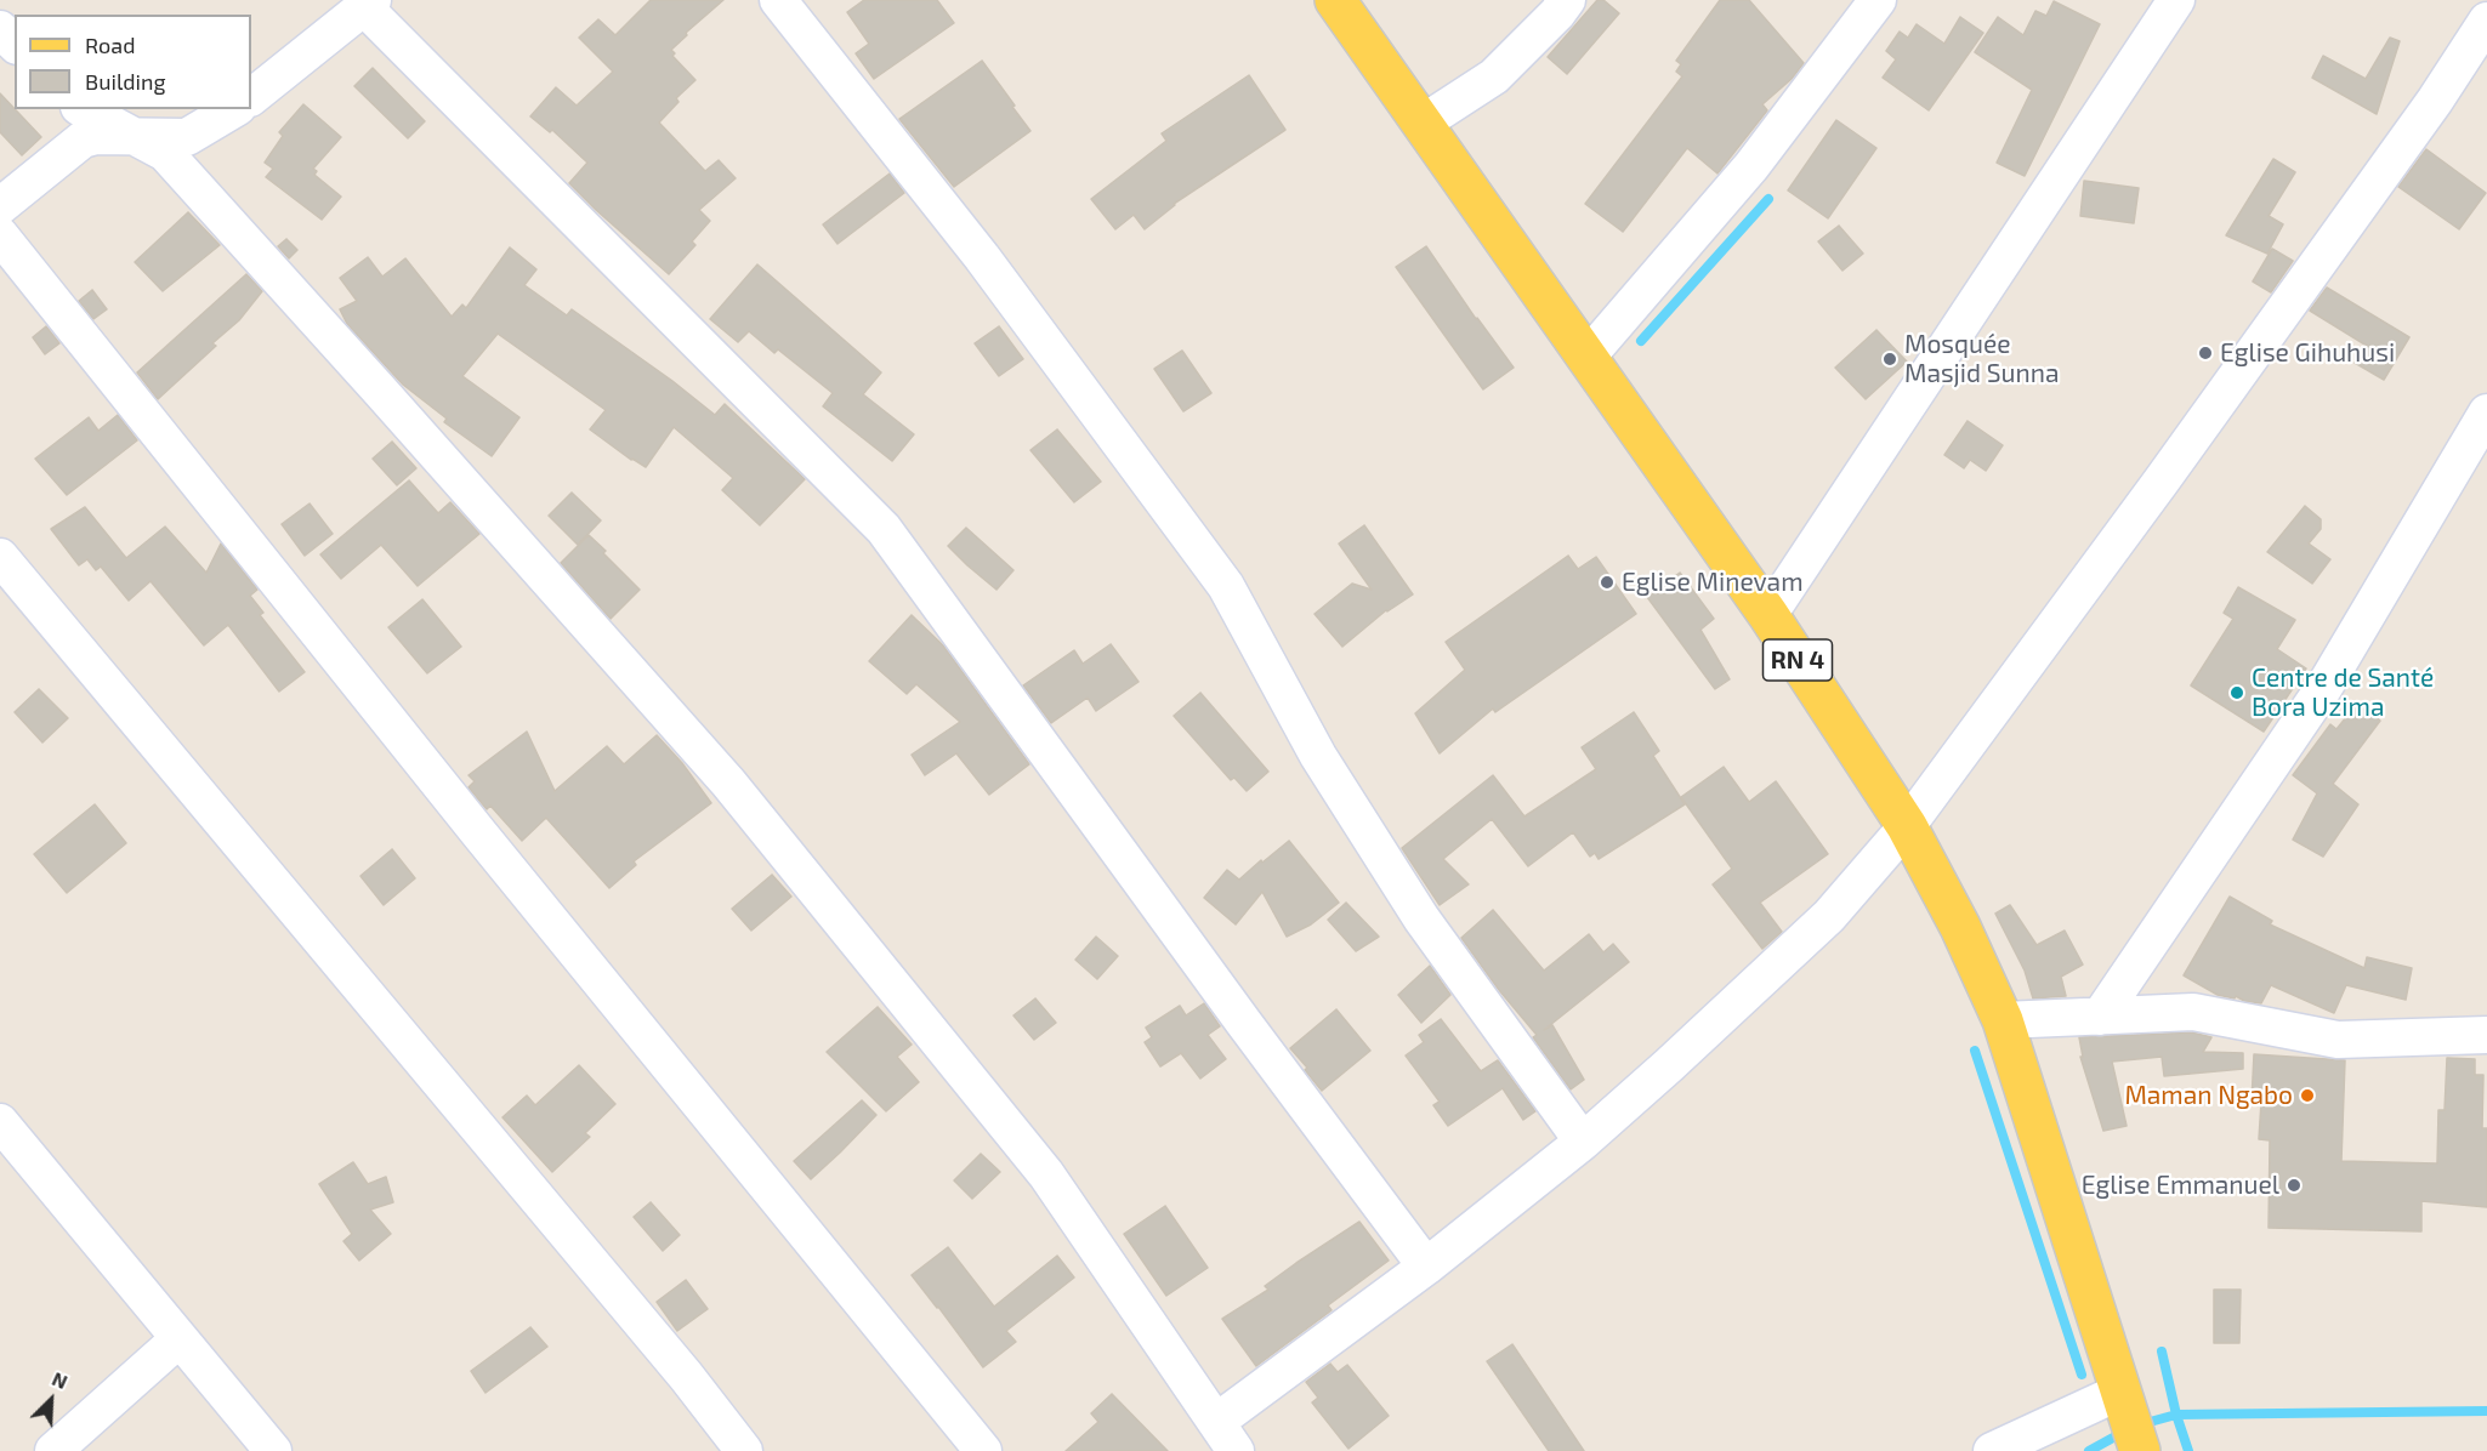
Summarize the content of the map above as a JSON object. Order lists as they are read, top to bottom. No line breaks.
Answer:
{"streets":{"main road":["RN 4"]},"places":["Eglise Gihuhusi","Mosquée Masjid Sunna","Eglise Minevam","Centre de Santé Bora Uzima","Maman Ngabo","Eglise Emmanuel"],"legend":["Road","Building"],"north":"top right"}
